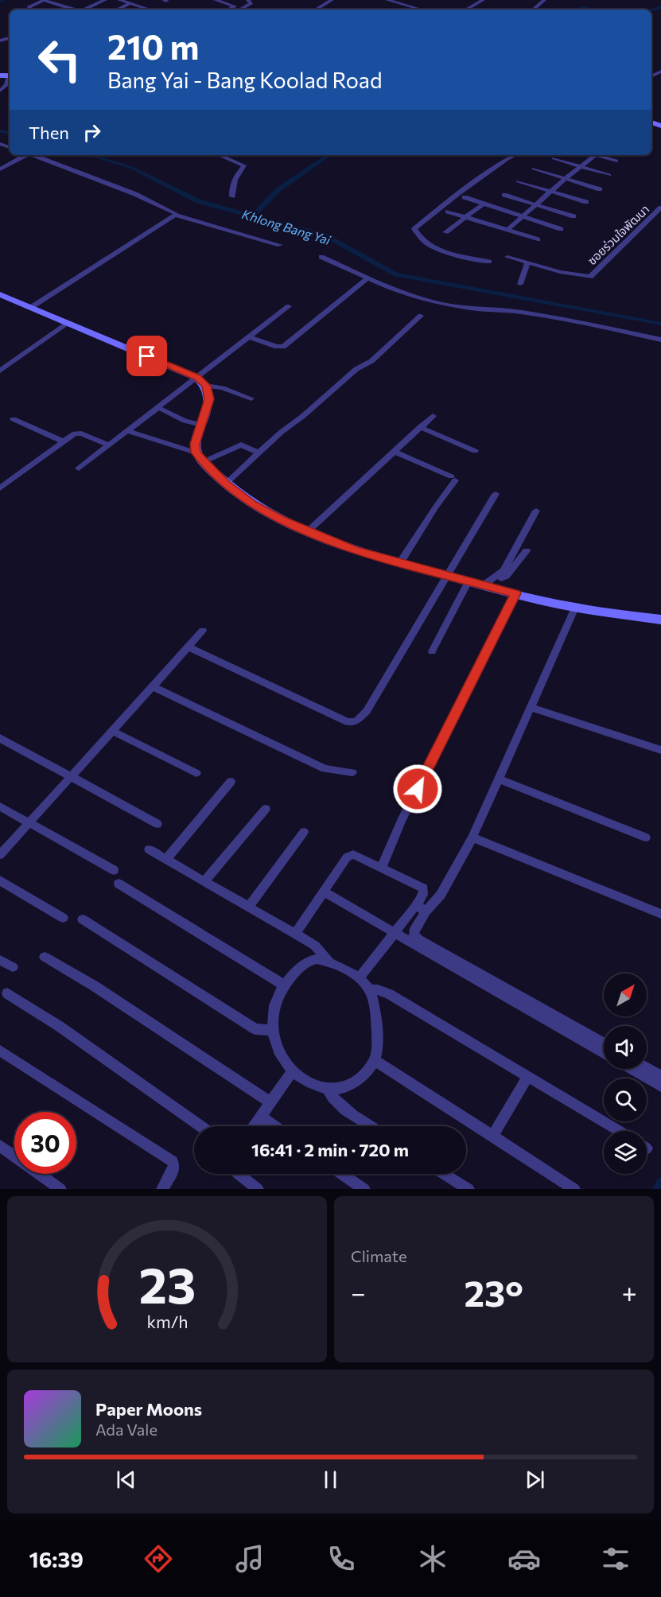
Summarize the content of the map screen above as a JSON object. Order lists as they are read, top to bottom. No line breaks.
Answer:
{"streets":{"street":["ซอยร่วมใจพัฒนา"]},"water":["Khlong Bang Yai"],"north":"top right","page":{"turn":["210 m","Bang Yai - Bang Koolad Road"],"then":"Then","limit":"30","trip":"16:41 · 2 min · 720 m","tile":"Climate","heat":["−","23°","+"],"song":["Paper Moons","Ada Vale"],"tabs":"16:39","gauge":["23","km/h"]}}
